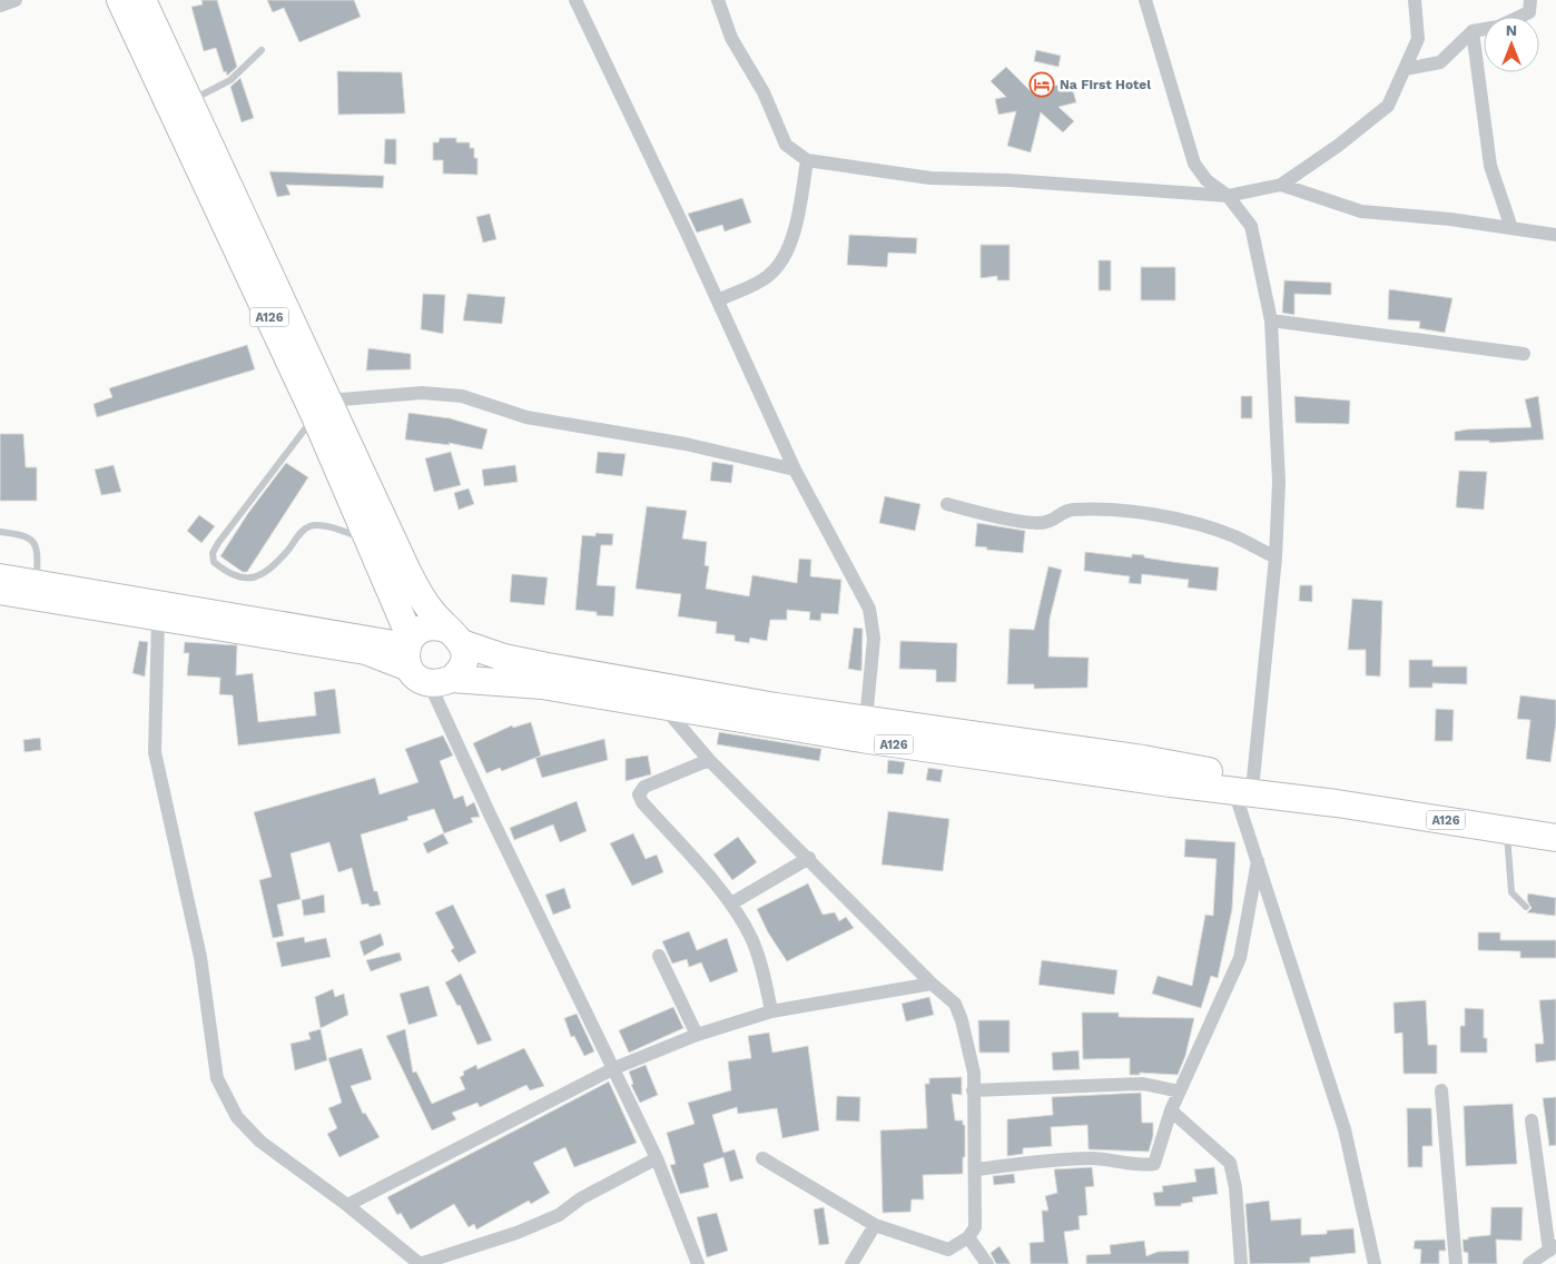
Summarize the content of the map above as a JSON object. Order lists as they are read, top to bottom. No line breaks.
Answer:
{"streets":{"highway":["A126"]},"places":{"hotel":["Na First Hotel"]},"north":"top"}
